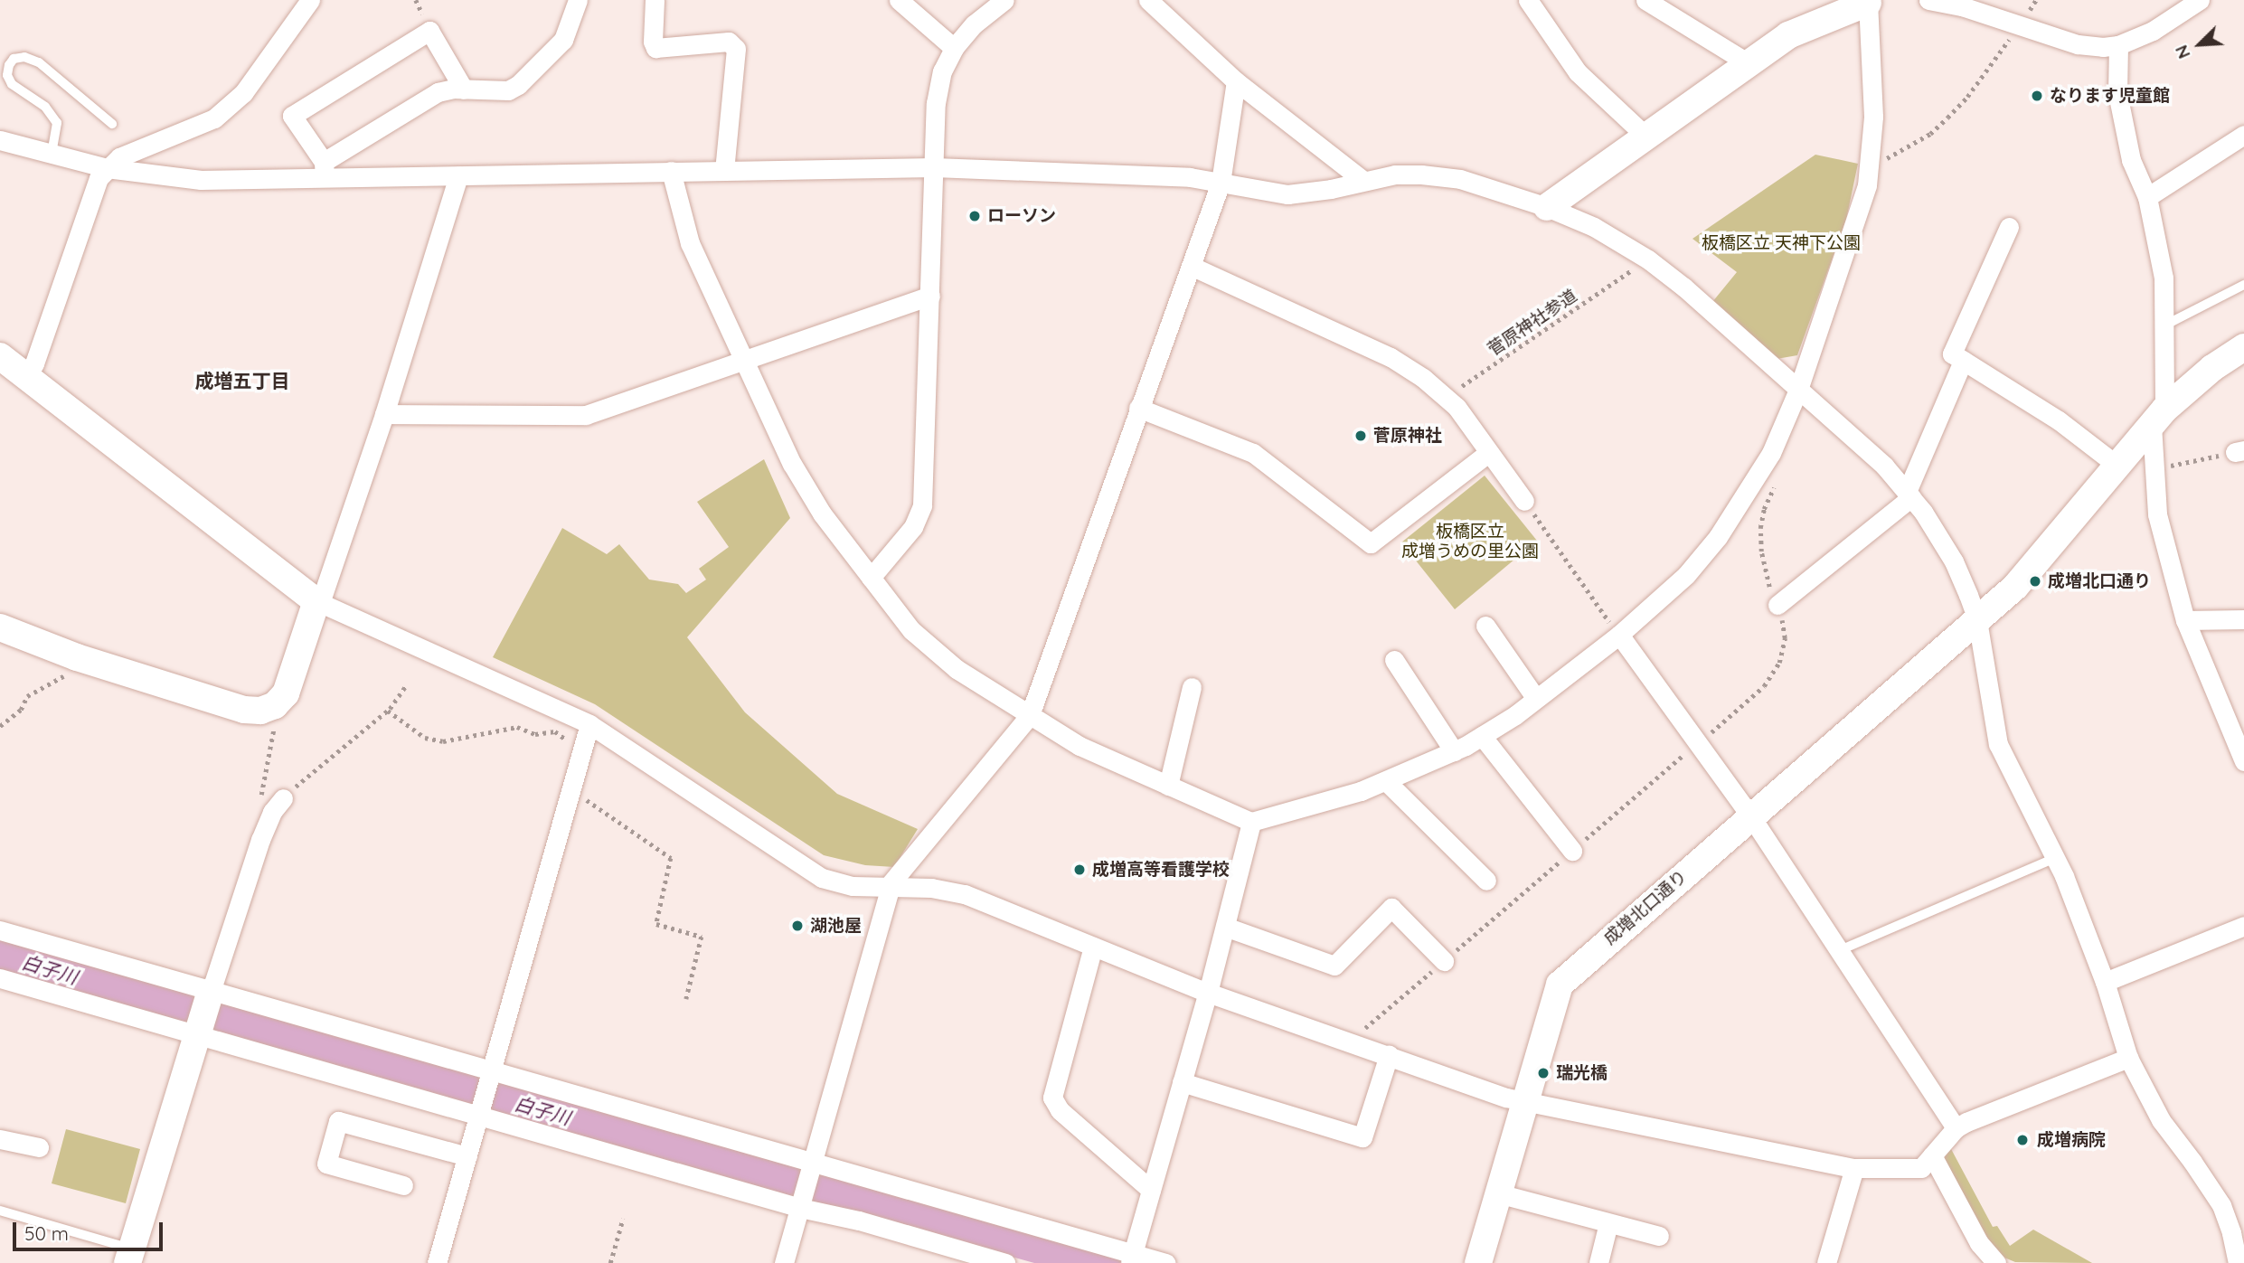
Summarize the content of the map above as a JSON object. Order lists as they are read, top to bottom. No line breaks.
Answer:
{"streets":{"street":["成増北口通り"],"path":["菅原神社参道"]},"districts":["成増五丁目"],"water":["白子川"],"parks":["板橋区立 天神下公園","板橋区立 成増うめの里公園"],"places":["なります児童館","ローソン","菅原神社","成増北口通り","成増高等看護学校","湖池屋","瑞光橋","成増病院"],"scale_bar":"50 m","north":"bottom left"}
